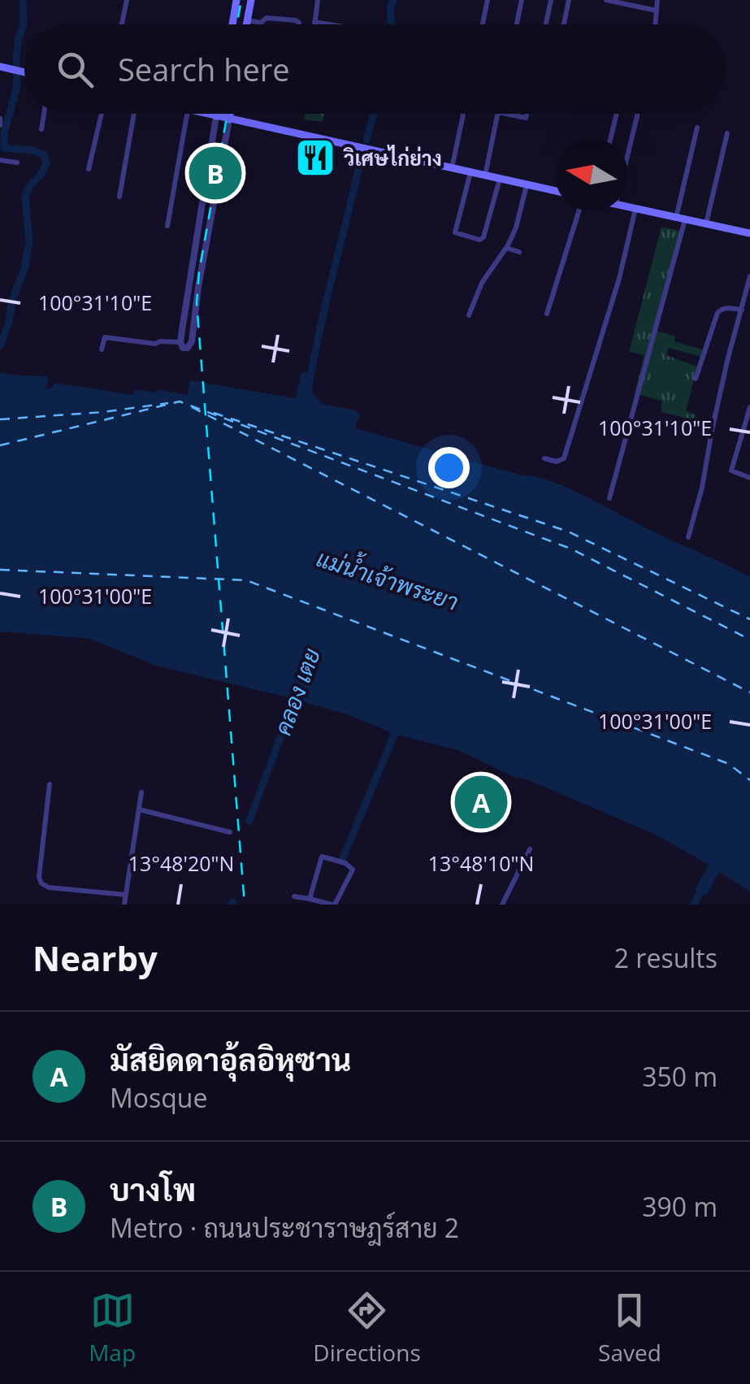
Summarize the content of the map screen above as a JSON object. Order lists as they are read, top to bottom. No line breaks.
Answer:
{"water":["แม่น้ำเจ้าพระยา","คลอง เตย"],"places":{"restaurant":["วิเศษไก่ย่าง"]},"north":"left","page":{"search":"Search here","pins":["B","A"],"heading":["Nearby","2 results"],"list":[{"mark":"A","name":"มัสยิดดาอุ้ลอิหุซาน","note":"Mosque","value":"350 m"},{"mark":"B","name":"บางโพ","note":"Metro · ถนนประชาราษฎร์สาย 2","value":"390 m"}],"nav":["Map","Directions","Saved"]},"coordinates":["100°31'10\"E","100°31'00\"E","13°48'20\"N","13°48'10\"N"]}
